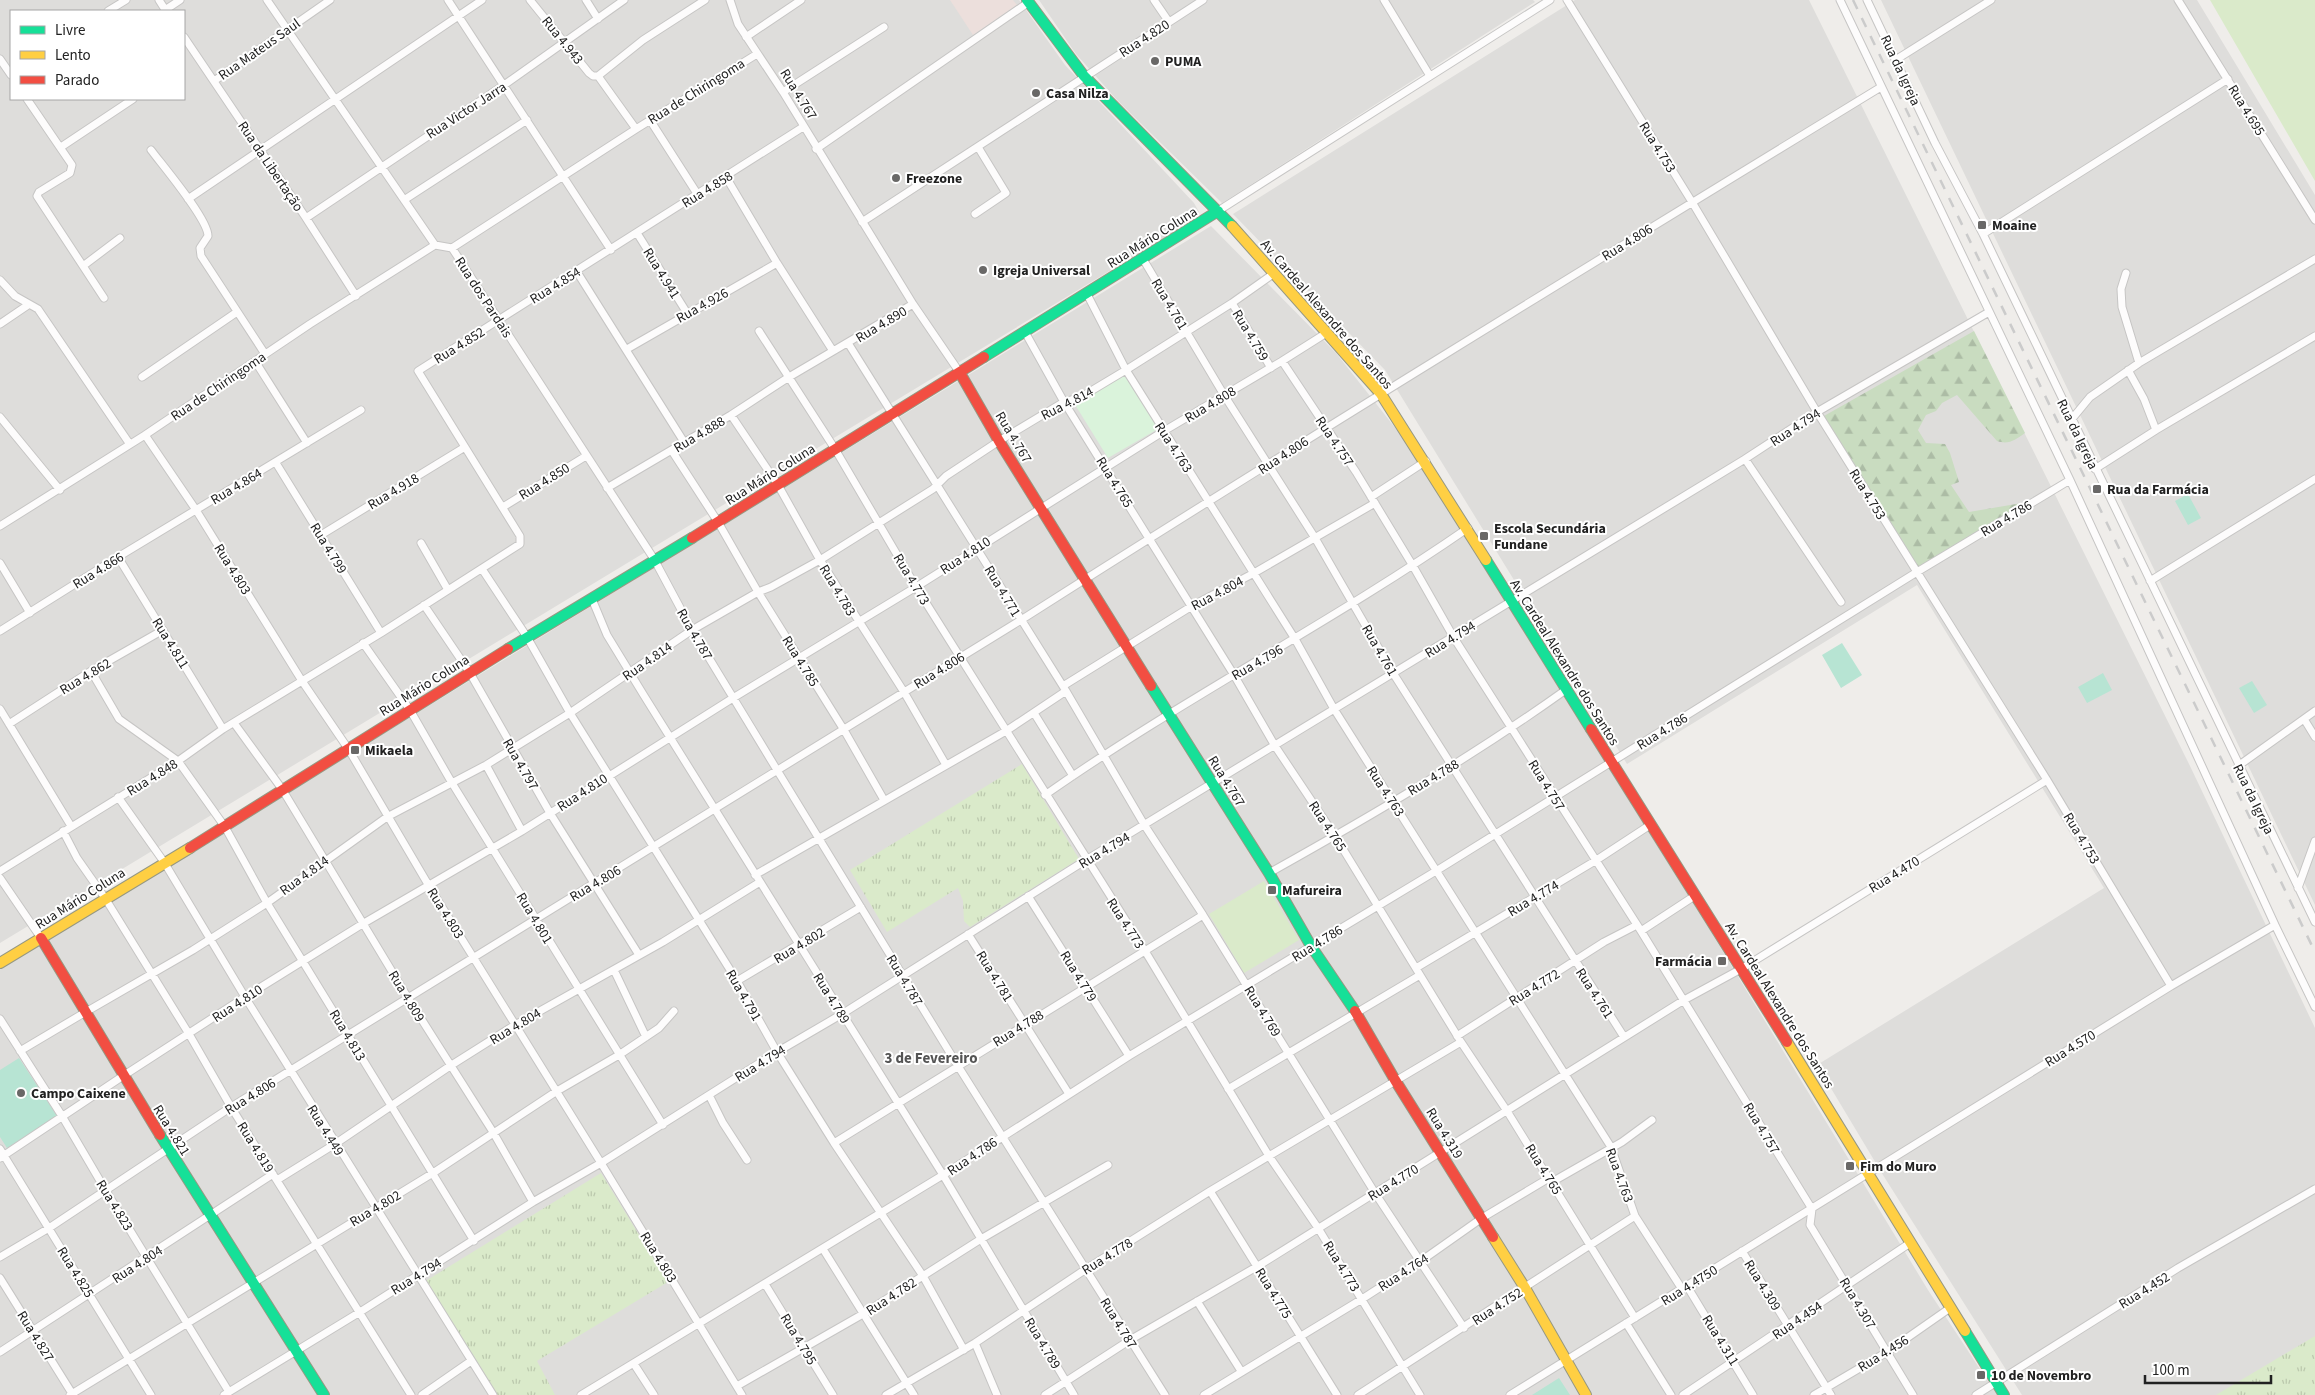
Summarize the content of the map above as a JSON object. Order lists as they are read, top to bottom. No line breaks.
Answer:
{"streets":{"main road":["Rua 4.767","Rua Mário Coluna","Av. Cardeal Alexandre dos Santos","Rua 4.821","Rua 4.319"],"street":["Rua 4.820","Rua 4.943","Rua Mateus Saul","Rua da Igreja","Rua de Chiringoma","Rua Victor Jarra","Rua 4.695","Rua 4.753","Rua da Libertação","Rua 4.858","Rua 4.806","Rua 4.941","Rua 4.854","Rua dos Pardais","Rua 4.761","Rua 4.926","Rua 4.890","Rua 4.759","Rua 4.852","Rua 4.814","Rua 4.808","Rua 4.794","Rua 4.888","Rua 4.757","Rua 4.763","Rua 4.850","Rua 4.765","Rua 4.864","Rua 4.918","Rua 4.786","Rua 4.799","Rua 4.810","Rua 4.803","Rua 4.866","Rua 4.773","Rua 4.783","Rua 4.771","Rua 4.804","Rua 4.787","Rua 4.811","Rua 4.785","Rua 4.796","Rua 4.862","Rua 4.797","Rua 4.848","Rua 4.788","Rua 4.470","Rua 4.774","Rua 4.801","Rua 4.802","Rua 4.781","Rua 4.779","Rua 4.772","Rua 4.791","Rua 4.809","Rua 4.789","Rua 4.769","Rua 4.813","Rua 4.570","Rua 4.449","Rua 4.819","Rua 4.770","Rua 4.823","Rua 4.778","Rua 4.825","Rua 4.764","Rua 4.4750","Rua 4.309","Rua 4.452","Rua 4.775","Rua 4.782","Rua 4.307","Rua 4.752","Rua 4.454","Rua 4.827","Rua 4.795","Rua 4.311","Rua 4.456"]},"crossings":[["Rua 4.820","Rua 4.767"],["Rua 4.820","Av. Cardeal Alexandre dos Santos"],["Rua 4.943","Rua de Chiringoma"],["Rua 4.943","Rua Victor Jarra"],["Rua Mateus Saul","Rua da Libertação"],["Rua da Igreja","Rua 4.806"],["Rua da Igreja","Rua 4.794"],["Rua da Igreja","Rua 4.786"],["Rua da Igreja","Rua 4.570"],["Rua de Chiringoma","Rua 4.767"],["Rua de Chiringoma","Rua da Libertação"],["Rua de Chiringoma","Rua dos Pardais"],["Rua de Chiringoma","Rua 4.803"],["Rua 4.767","Rua 4.858"],["Rua 4.767","Rua Mário Coluna"],["Rua 4.767","Rua 4.806"],["Rua 4.767","Rua 4.890"],["Rua 4.767","Rua 4.814"],["Rua 4.767","Rua 4.808"],["Rua 4.767","Rua 4.794"],["Rua 4.767","Rua 4.810"],["Rua 4.767","Rua 4.804"],["Rua 4.767","Rua 4.796"],["Rua 4.767","Rua 4.788"],["Rua 4.767","Rua 4.319"],["Rua Victor Jarra","Rua da Libertação"],["Rua 4.753","Rua 4.806"],["Rua 4.753","Rua 4.794"],["Rua 4.753","Rua 4.786"],["Rua 4.753","Rua 4.470"],["Rua 4.753","Rua 4.570"],["Rua 4.858","Rua 4.941"],["Rua 4.858","Rua 4.854"],["Rua Mário Coluna","Rua dos Pardais"],["Rua Mário Coluna","Rua 4.761"],["Rua Mário Coluna","Av. Cardeal Alexandre dos Santos"],["Rua Mário Coluna","Rua 4.763"],["Rua Mário Coluna","Rua 4.765"],["Rua Mário Coluna","Rua 4.803"],["Rua Mário Coluna","Rua 4.773"],["Rua Mário Coluna","Rua 4.783"],["Rua Mário Coluna","Rua 4.771"],["Rua Mário Coluna","Rua 4.787"],["Rua Mário Coluna","Rua 4.785"],["Rua Mário Coluna","Rua 4.797"],["Rua Mário Coluna","Rua 4.801"],["Rua Mário Coluna","Rua 4.791"],["Rua Mário Coluna","Rua 4.809"],["Rua Mário Coluna","Rua 4.789"],["Rua Mário Coluna","Rua 4.813"],["Rua Mário Coluna","Rua 4.821"],["Rua Mário Coluna","Rua 4.449"],["Rua Mário Coluna","Rua 4.819"],["Rua 4.806","Rua 4.761"],["Rua 4.806","Av. Cardeal Alexandre dos Santos"],["Rua 4.806","Rua 4.757"],["Rua 4.806","Rua 4.763"],["Rua 4.806","Rua 4.765"],["Rua 4.806","Rua 4.803"],["Rua 4.806","Rua 4.773"],["Rua 4.806","Rua 4.783"],["Rua 4.806","Rua 4.771"],["Rua 4.806","Rua 4.787"],["Rua 4.806","Rua 4.785"],["Rua 4.806","Rua 4.797"],["Rua 4.806","Rua 4.801"],["Rua 4.806","Rua 4.791"],["Rua 4.806","Rua 4.809"],["Rua 4.806","Rua 4.789"],["Rua 4.806","Rua 4.813"],["Rua 4.806","Rua 4.821"],["Rua 4.806","Rua 4.449"],["Rua 4.806","Rua 4.819"],["Rua 4.806","Rua 4.823"],["Rua 4.806","Rua 4.825"],["Rua 4.941","Rua 4.926"],["Rua 4.854","Rua dos Pardais"],["Rua 4.854","Rua 4.852"],["Rua dos Pardais","Rua 4.852"],["Rua dos Pardais","Rua 4.888"],["Rua dos Pardais","Rua 4.850"],["Rua dos Pardais","Rua 4.787"],["Rua 4.761","Rua 4.814"],["Rua 4.761","Rua 4.808"],["Rua 4.761","Rua 4.794"],["Rua 4.761","Rua 4.786"],["Rua 4.761","Rua 4.804"],["Rua 4.761","Rua 4.796"],["Rua 4.761","Rua 4.788"],["Rua 4.761","Rua 4.774"],["Rua 4.761","Rua 4.772"],["Rua 4.761","Rua 4.770"],["Av. Cardeal Alexandre dos Santos","Rua 4.814"],["Av. Cardeal Alexandre dos Santos","Rua 4.808"],["Av. Cardeal Alexandre dos Santos","Rua 4.794"],["Av. Cardeal Alexandre dos Santos","Rua 4.786"],["Av. Cardeal Alexandre dos Santos","Rua 4.804"],["Av. Cardeal Alexandre dos Santos","Rua 4.796"],["Av. Cardeal Alexandre dos Santos","Rua 4.788"],["Av. Cardeal Alexandre dos Santos","Rua 4.470"],["Av. Cardeal Alexandre dos Santos","Rua 4.774"],["Av. Cardeal Alexandre dos Santos","Rua 4.772"],["Av. Cardeal Alexandre dos Santos","Rua 4.570"],["Av. Cardeal Alexandre dos Santos","Rua 4.770"],["Av. Cardeal Alexandre dos Santos","Rua 4.4750"],["Av. Cardeal Alexandre dos Santos","Rua 4.452"],["Av. Cardeal Alexandre dos Santos","Rua 4.454"],["Av. Cardeal Alexandre dos Santos","Rua 4.456"],["Rua 4.890","Rua 4.888"],["Rua 4.890","Rua 4.771"],["Rua 4.759","Rua 4.814"],["Rua 4.759","Rua 4.808"],["Rua 4.852","Rua 4.918"],["Rua 4.814","Rua 4.763"],["Rua 4.814","Rua 4.765"],["Rua 4.814","Rua 4.803"],["Rua 4.814","Rua 4.773"],["Rua 4.814","Rua 4.783"],["Rua 4.814","Rua 4.771"],["Rua 4.814","Rua 4.787"],["Rua 4.814","Rua 4.785"],["Rua 4.814","Rua 4.797"],["Rua 4.814","Rua 4.801"],["Rua 4.814","Rua 4.791"],["Rua 4.814","Rua 4.809"],["Rua 4.814","Rua 4.789"],["Rua 4.814","Rua 4.813"],["Rua 4.814","Rua 4.821"],["Rua 4.814","Rua 4.449"],["Rua 4.814","Rua 4.819"],["Rua 4.814","Rua 4.823"],["Rua 4.808","Rua 4.757"],["Rua 4.808","Rua 4.763"],["Rua 4.808","Rua 4.765"],["Rua 4.808","Rua 4.810"],["Rua 4.794","Rua 4.757"],["Rua 4.794","Rua 4.763"],["Rua 4.794","Rua 4.765"],["Rua 4.794","Rua 4.803"],["Rua 4.794","Rua 4.773"],["Rua 4.794","Rua 4.787"],["Rua 4.794","Rua 4.801"],["Rua 4.794","Rua 4.781"],["Rua 4.794","Rua 4.779"],["Rua 4.794","Rua 4.791"],["Rua 4.794","Rua 4.809"],["Rua 4.794","Rua 4.789"],["Rua 4.794","Rua 4.769"],["Rua 4.794","Rua 4.813"],["Rua 4.794","Rua 4.821"],["Rua 4.794","Rua 4.449"],["Rua 4.794","Rua 4.819"],["Rua 4.794","Rua 4.823"],["Rua 4.888","Rua 4.773"],["Rua 4.888","Rua 4.783"],["Rua 4.888","Rua 4.785"],["Rua 4.757","Rua 4.786"],["Rua 4.757","Rua 4.804"],["Rua 4.757","Rua 4.796"],["Rua 4.757","Rua 4.788"],["Rua 4.757","Rua 4.774"],["Rua 4.757","Rua 4.772"],["Rua 4.757","Rua 4.770"],["Rua 4.757","Rua 4.4750"],["Rua 4.757","Rua 4.307"],["Rua 4.763","Rua 4.786"],["Rua 4.763","Rua 4.804"],["Rua 4.763","Rua 4.796"],["Rua 4.763","Rua 4.788"],["Rua 4.763","Rua 4.774"],["Rua 4.763","Rua 4.772"],["Rua 4.763","Rua 4.770"],["Rua 4.763","Rua 4.764"],["Rua 4.763","Rua 4.4750"],["Rua 4.763","Rua 4.752"],["Rua 4.763","Rua 4.311"],["Rua 4.850","Rua 4.848"],["Rua 4.765","Rua 4.786"],["Rua 4.765","Rua 4.804"],["Rua 4.765","Rua 4.796"],["Rua 4.765","Rua 4.788"],["Rua 4.765","Rua 4.774"],["Rua 4.765","Rua 4.772"],["Rua 4.765","Rua 4.770"],["Rua 4.765","Rua 4.764"],["Rua 4.765","Rua 4.4750"],["Rua 4.765","Rua 4.752"],["Rua 4.864","Rua 4.799"],["Rua 4.864","Rua 4.803"],["Rua 4.864","Rua 4.866"],["Rua 4.918","Rua 4.799"],["Rua 4.786","Rua 4.803"],["Rua 4.786","Rua 4.773"],["Rua 4.786","Rua 4.787"],["Rua 4.786","Rua 4.781"],["Rua 4.786","Rua 4.779"],["Rua 4.786","Rua 4.791"],["Rua 4.786","Rua 4.789"],["Rua 4.786","Rua 4.769"],["Rua 4.786","Rua 4.319"],["Rua 4.786","Rua 4.795"],["Rua 4.799","Rua 4.848"],["Rua 4.810","Rua 4.803"],["Rua 4.810","Rua 4.773"],["Rua 4.810","Rua 4.783"],["Rua 4.810","Rua 4.771"],["Rua 4.810","Rua 4.787"],["Rua 4.810","Rua 4.785"],["Rua 4.810","Rua 4.797"],["Rua 4.810","Rua 4.801"],["Rua 4.810","Rua 4.791"],["Rua 4.810","Rua 4.809"],["Rua 4.810","Rua 4.789"],["Rua 4.810","Rua 4.813"],["Rua 4.810","Rua 4.821"],["Rua 4.810","Rua 4.449"],["Rua 4.810","Rua 4.819"],["Rua 4.810","Rua 4.823"],["Rua 4.810","Rua 4.825"],["Rua 4.803","Rua 4.866"],["Rua 4.803","Rua 4.804"],["Rua 4.803","Rua 4.848"],["Rua 4.803","Rua 4.802"],["Rua 4.803","Rua 4.782"],["Rua 4.866","Rua 4.811"],["Rua 4.773","Rua 4.804"],["Rua 4.773","Rua 4.796"],["Rua 4.773","Rua 4.788"],["Rua 4.773","Rua 4.770"],["Rua 4.773","Rua 4.778"],["Rua 4.773","Rua 4.764"],["Rua 4.773","Rua 4.752"],["Rua 4.783","Rua 4.804"],["Rua 4.771","Rua 4.804"],["Rua 4.771","Rua 4.769"],["Rua 4.804","Rua 4.787"],["Rua 4.804","Rua 4.785"],["Rua 4.804","Rua 4.797"],["Rua 4.804","Rua 4.801"],["Rua 4.804","Rua 4.791"],["Rua 4.804","Rua 4.809"],["Rua 4.804","Rua 4.789"],["Rua 4.804","Rua 4.769"],["Rua 4.804","Rua 4.813"],["Rua 4.804","Rua 4.821"],["Rua 4.804","Rua 4.449"],["Rua 4.804","Rua 4.819"],["Rua 4.804","Rua 4.823"],["Rua 4.804","Rua 4.825"],["Rua 4.804","Rua 4.827"],["Rua 4.787","Rua 4.788"],["Rua 4.787","Rua 4.802"],["Rua 4.787","Rua 4.770"],["Rua 4.787","Rua 4.778"],["Rua 4.787","Rua 4.782"],["Rua 4.811","Rua 4.862"],["Rua 4.811","Rua 4.848"],["Rua 4.796","Rua 4.769"],["Rua 4.797","Rua 4.848"],["Rua 4.848","Rua 4.801"],["Rua 4.848","Rua 4.791"],["Rua 4.848","Rua 4.809"],["Rua 4.848","Rua 4.813"],["Rua 4.788","Rua 4.781"],["Rua 4.788","Rua 4.779"],["Rua 4.788","Rua 4.791"],["Rua 4.788","Rua 4.789"],["Rua 4.788","Rua 4.769"],["Rua 4.470","Rua 4.770"],["Rua 4.801","Rua 4.802"],["Rua 4.802","Rua 4.791"],["Rua 4.802","Rua 4.809"],["Rua 4.802","Rua 4.789"],["Rua 4.802","Rua 4.813"],["Rua 4.802","Rua 4.821"],["Rua 4.802","Rua 4.449"],["Rua 4.802","Rua 4.819"],["Rua 4.802","Rua 4.823"],["Rua 4.802","Rua 4.825"],["Rua 4.802","Rua 4.827"],["Rua 4.772","Rua 4.319"],["Rua 4.772","Rua 4.778"],["Rua 4.791","Rua 4.778"],["Rua 4.791","Rua 4.782"],["Rua 4.789","Rua 4.770"],["Rua 4.789","Rua 4.778"],["Rua 4.789","Rua 4.782"],["Rua 4.769","Rua 4.770"],["Rua 4.769","Rua 4.778"],["Rua 4.769","Rua 4.764"],["Rua 4.769","Rua 4.752"],["Rua 4.570","Rua 4.4750"],["Rua 4.319","Rua 4.770"],["Rua 4.319","Rua 4.778"],["Rua 4.319","Rua 4.764"],["Rua 4.319","Rua 4.4750"],["Rua 4.319","Rua 4.752"],["Rua 4.770","Rua 4.775"],["Rua 4.778","Rua 4.775"],["Rua 4.764","Rua 4.775"],["Rua 4.4750","Rua 4.309"],["Rua 4.4750","Rua 4.307"],["Rua 4.4750","Rua 4.311"],["Rua 4.309","Rua 4.454"],["Rua 4.309","Rua 4.456"],["Rua 4.782","Rua 4.795"],["Rua 4.307","Rua 4.454"],["Rua 4.307","Rua 4.456"],["Rua 4.454","Rua 4.311"]],"districts":["3 de Fevereiro"],"places":{"other":["PUMA","Casa Nilza","Freezone","Igreja Universal","Campo Caixene"],"transit":["Moaine","Rua da Farmácia","Escola Secundária Fundane","Mikaela","Mafureira","Farmácia","Fim do Muro","10 de Novembro"]},"legend":["Livre","Lento","Parado"],"scale_bar":"100 m"}
